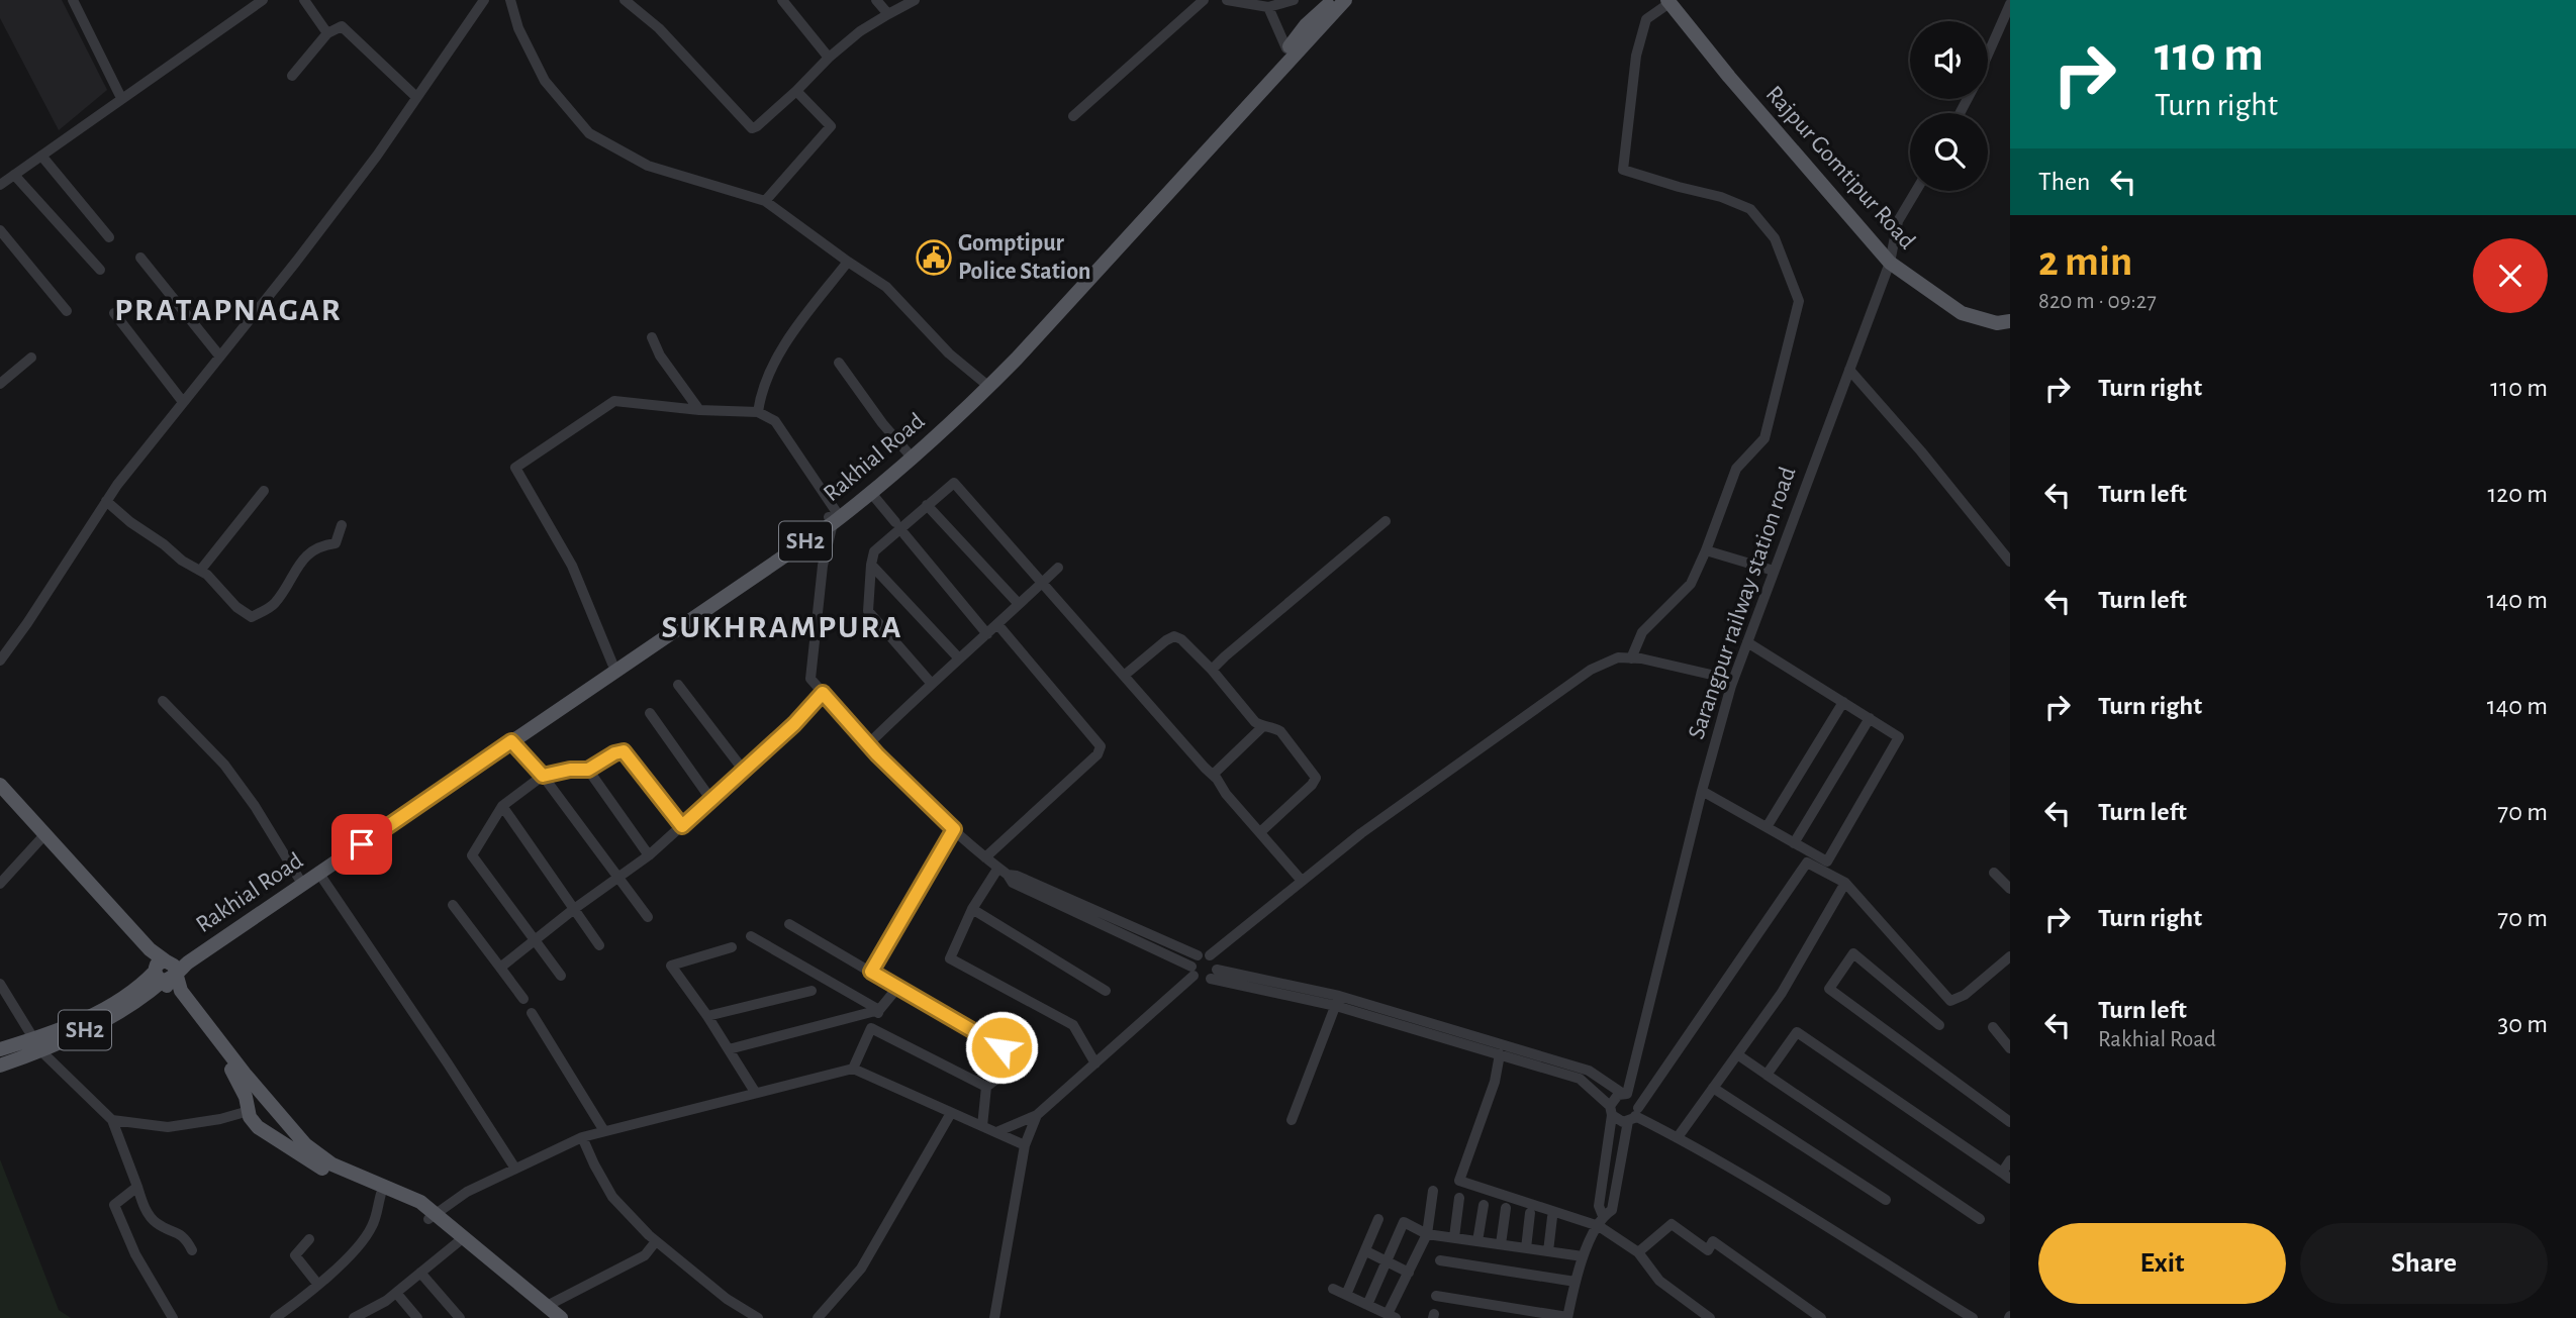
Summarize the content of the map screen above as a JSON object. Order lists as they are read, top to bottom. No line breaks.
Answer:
{"streets":{"main road":["Rajpur Gomtipur Road","Rakhial Road","SH2"],"street":["Sarangpur railway station road"]},"crossings":[["Rajpur Gomtipur Road","Sarangpur railway station road"]],"districts":["PRATAPNAGAR","SUKHRAMPURA"],"places":{"public building":["Gomptipur Police Station"]},"page":{"turn":["110 m","Turn right"],"then":"Then","heading":["2 min","820 m · 09:27"],"list":[{"name":"Turn right","value":"110 m"},{"name":"Turn left","value":"120 m"},{"name":"Turn left","value":"140 m"},{"name":"Turn right","value":"140 m"},{"name":"Turn left","value":"70 m"},{"name":"Turn right","value":"70 m"},{"name":"Turn left","note":"Rakhial Road","value":"30 m"}],"buttons":["Exit","Share"]}}
